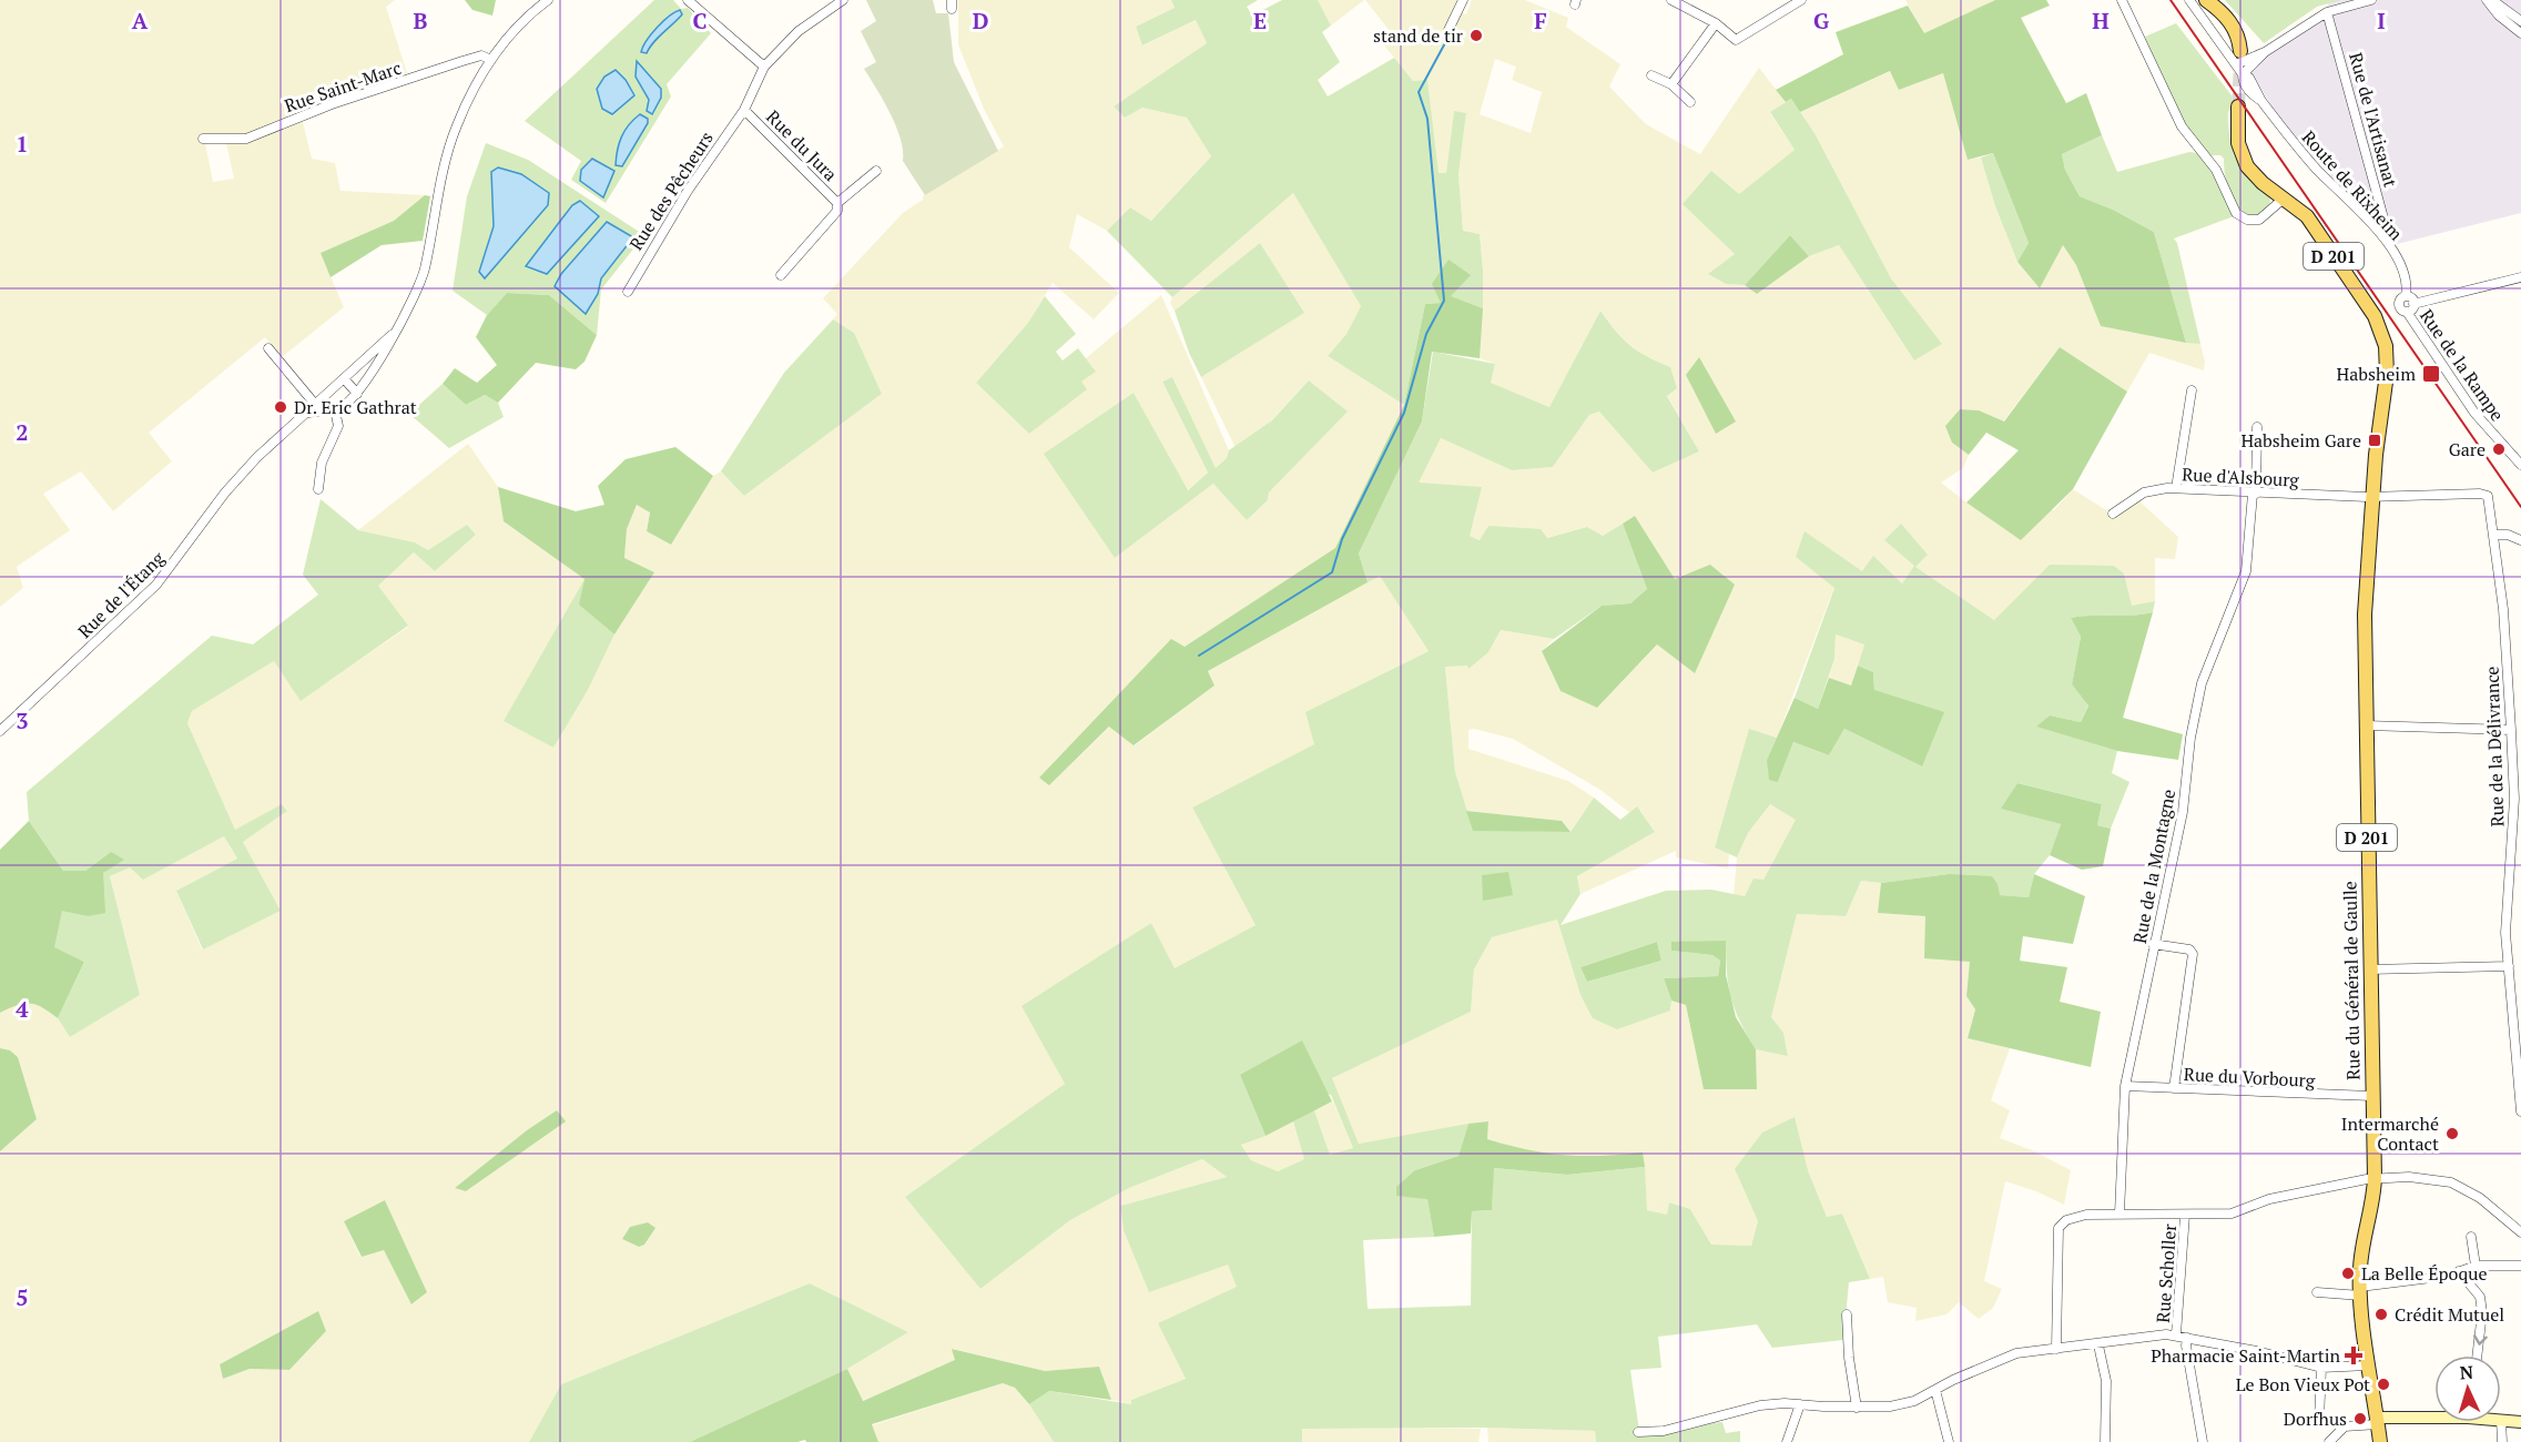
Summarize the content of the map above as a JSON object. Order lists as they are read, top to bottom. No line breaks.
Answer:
{"streets":{"main road":["D 201","Rue du Général de Gaulle"],"street":["Rue Saint-Marc","Rue de l'Artisanat","Rue du Jura","Route de Rixheim","Rue des Pêcheurs","Rue de la Rampe","Rue d'Alsbourg","Rue de l'Étang","Rue de la Délivrance","Rue de la Montagne","Rue du Vorbourg","Rue Scholler"]},"crossings":[["Rue Saint-Marc","Rue de l'Étang"],["Rue de l'Artisanat","Route de Rixheim"],["Rue du Jura","Rue des Pêcheurs"],["Route de Rixheim","Rue de la Rampe"],["D 201","Rue du Général de Gaulle"],["Rue d'Alsbourg","Rue de la Délivrance"],["Rue d'Alsbourg","Rue de la Montagne"],["Rue d'Alsbourg","Rue du Général de Gaulle"],["Rue de la Délivrance","Rue du Général de Gaulle"],["Rue de la Montagne","Rue du Vorbourg"],["Rue du Général de Gaulle","Rue du Vorbourg"]],"places":{"other":["stand de tir","Dr. Eric Gathrat","Gare","Intermarché Contact","La Belle Époque","Crédit Mutuel","Le Bon Vieux Pot","Dorfhus"],"transit":["Habsheim","Habsheim Gare"],"health":["Pharmacie Saint-Martin"]},"north":"top","grid":{"columns":["A","B","C","D","E","F","G","H","I"],"rows":["1","2","3","4","5"]}}
